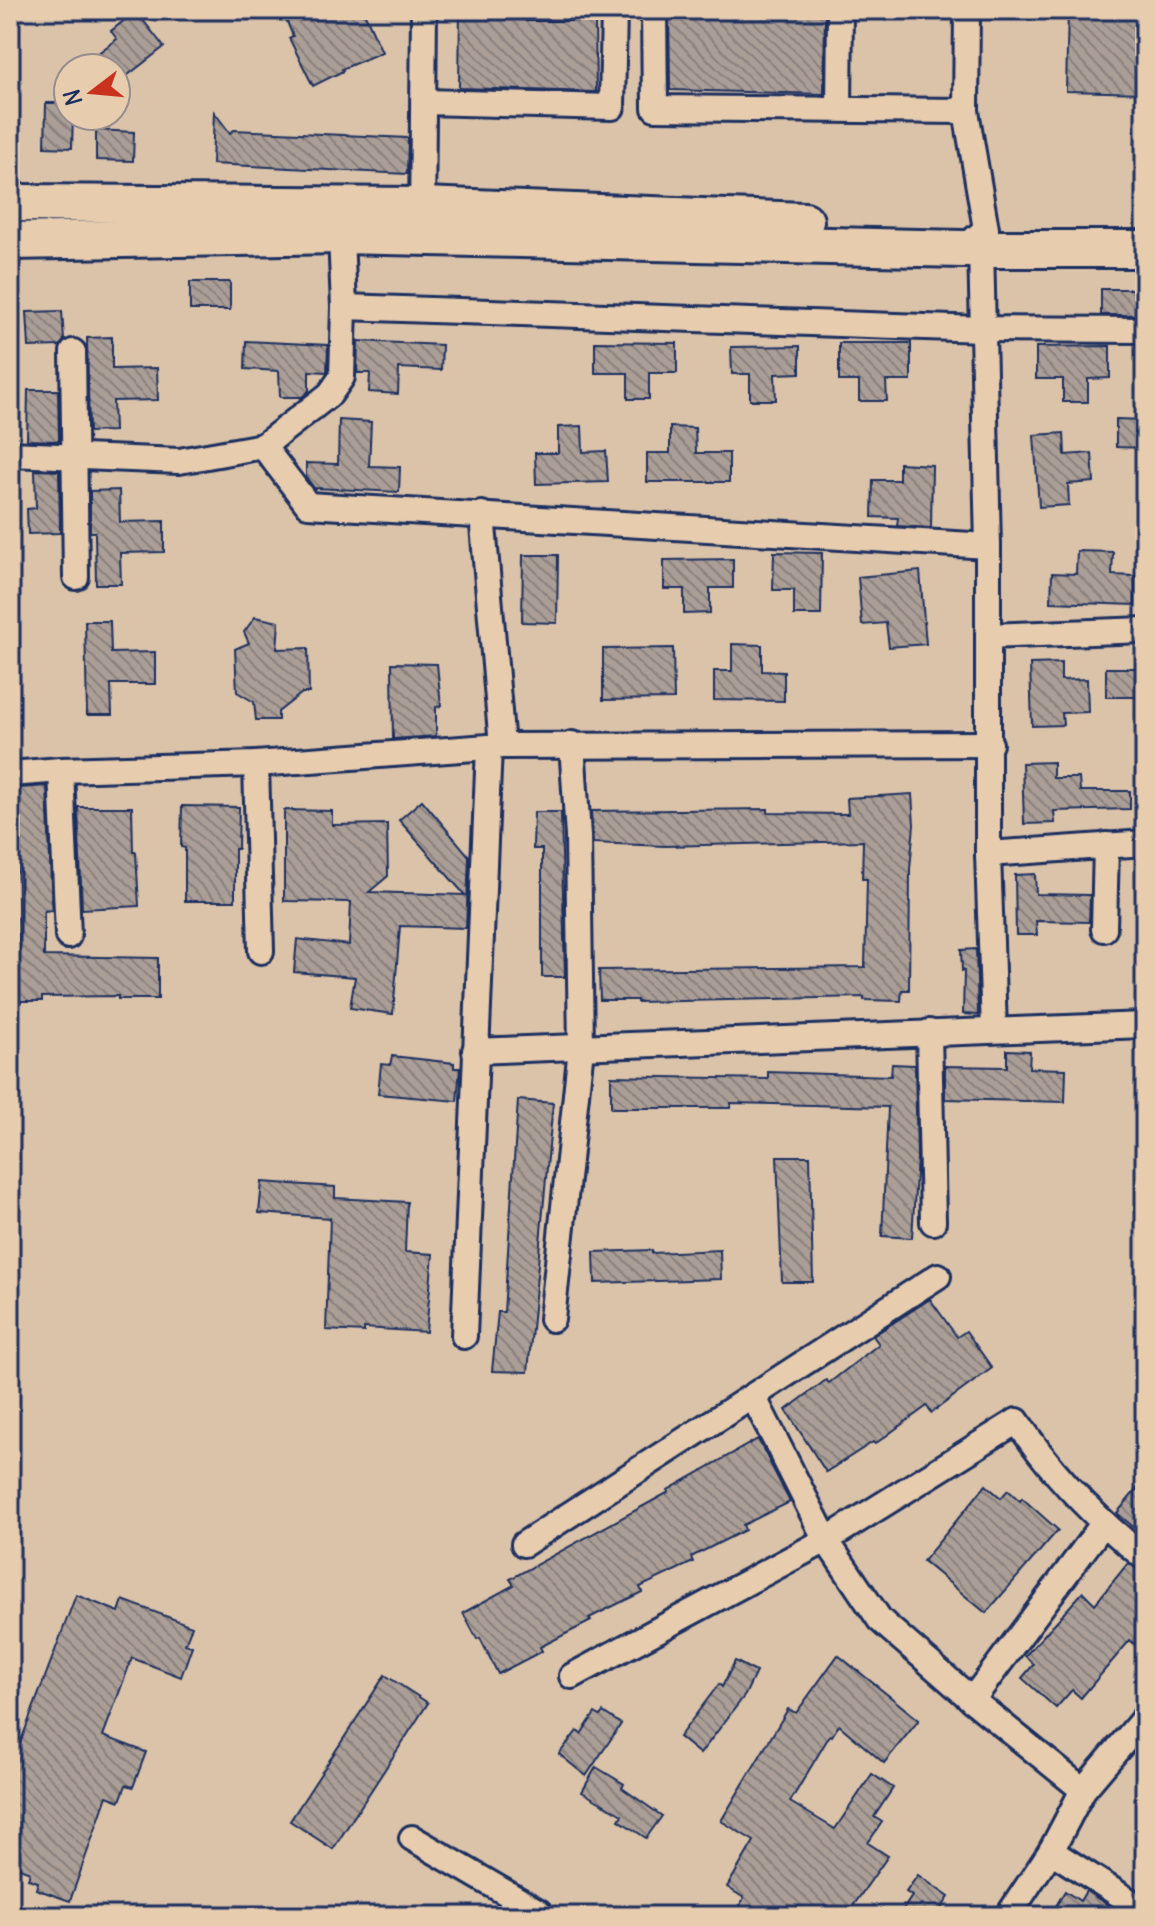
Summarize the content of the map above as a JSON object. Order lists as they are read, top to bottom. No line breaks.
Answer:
{"north":"left"}
